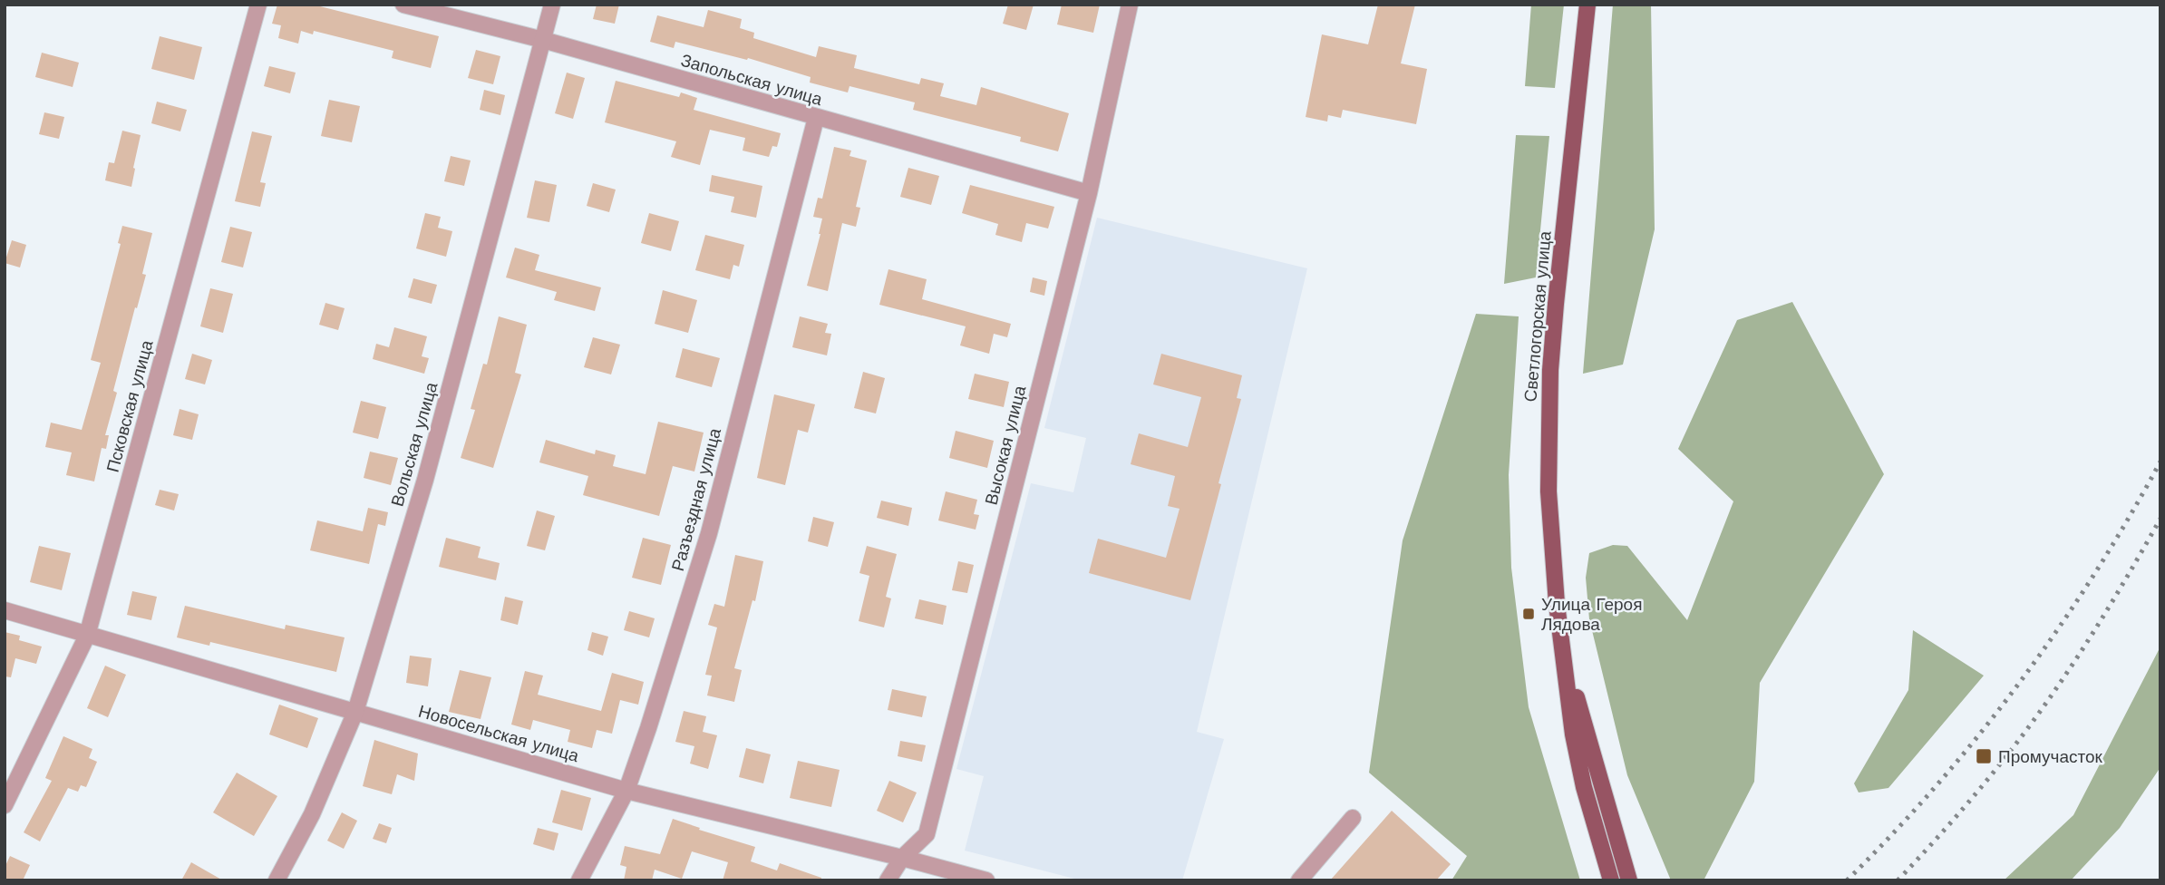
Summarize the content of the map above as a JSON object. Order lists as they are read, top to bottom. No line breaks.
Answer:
{"streets":{"main road":["Светлогорская улица"],"street":["Запольская улица","Псковская улица","Вольская улица","Высокая улица","Разъездная улица","Новосельская улица"]},"crossings":[["Запольская улица","Вольская улица"],["Запольская улица","Высокая улица"],["Запольская улица","Разъездная улица"],["Псковская улица","Новосельская улица"],["Вольская улица","Новосельская улица"],["Высокая улица","Новосельская улица"],["Разъездная улица","Новосельская улица"]],"places":{"transit":["Улица Героя Лядова","Промучасток"]}}
